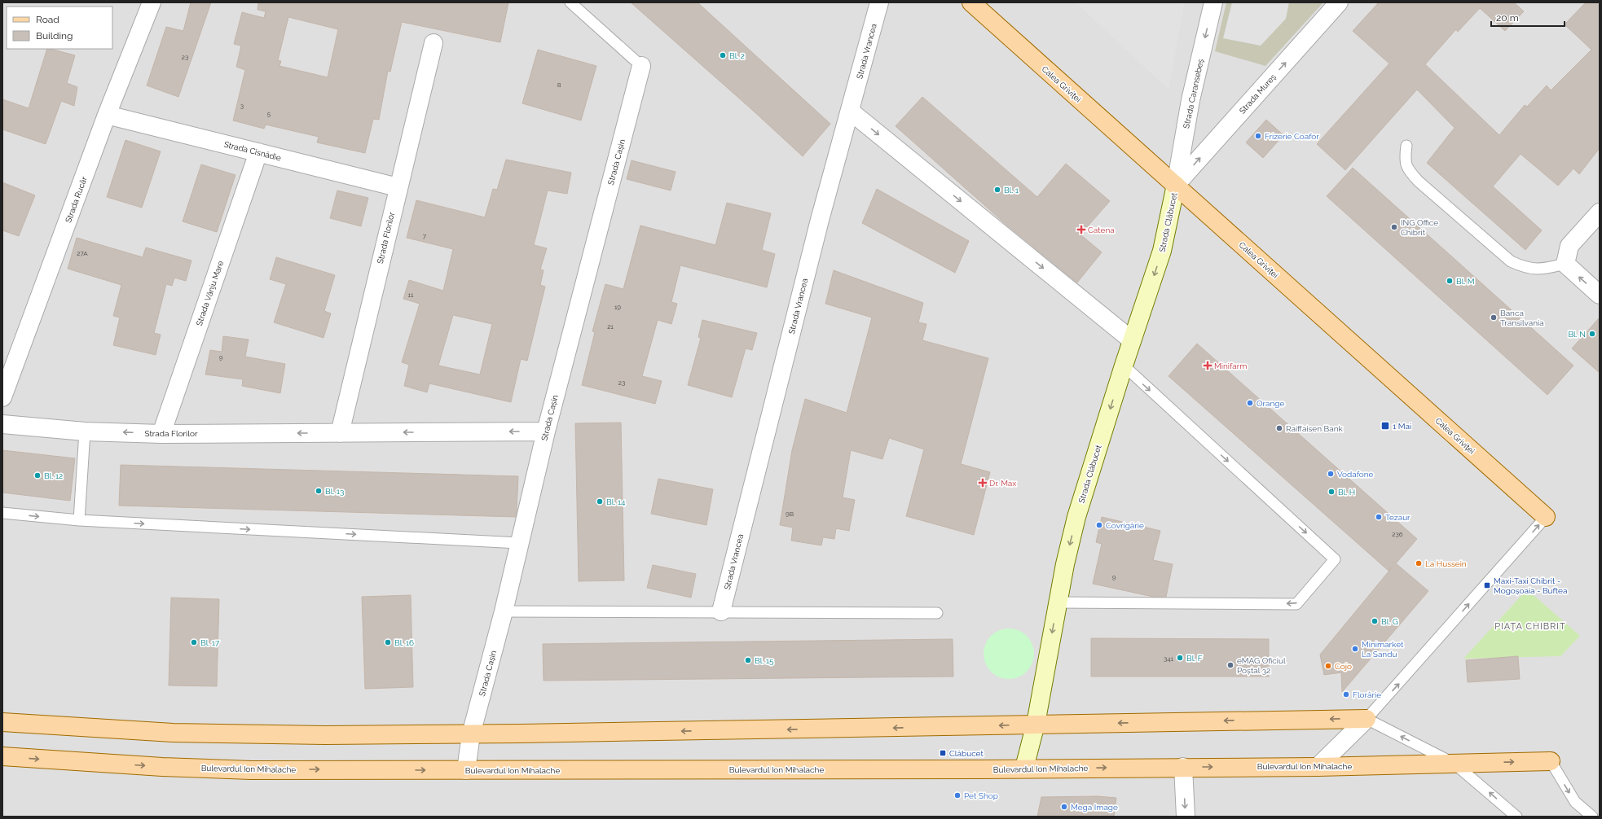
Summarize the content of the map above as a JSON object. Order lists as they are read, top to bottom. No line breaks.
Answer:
{"streets":{"main road":["Calea Griviței","Bulevardul Ion Mihalache"],"street":["Strada Vrancea","Strada Caransebeș","Strada Mureș","Strada Cisnădie","Strada Cașin","Strada Rucăr","Strada Clăbucet","Strada Florilor","Strada Vânju Mare"]},"crossings":[["Calea Griviței","Strada Caransebeș"],["Calea Griviței","Strada Mureș"],["Calea Griviței","Strada Clăbucet"],["Strada Caransebeș","Strada Mureș"],["Strada Caransebeș","Strada Clăbucet"],["Strada Mureș","Strada Clăbucet"],["Strada Cisnădie","Strada Rucăr"],["Strada Cisnădie","Strada Florilor"],["Strada Cisnădie","Strada Vânju Mare"],["Strada Cașin","Strada Florilor"],["Strada Cașin","Bulevardul Ion Mihalache"],["Strada Clăbucet","Bulevardul Ion Mihalache"],["Strada Florilor","Strada Vânju Mare"]],"one_way":["Strada Caransebeș","Strada Mureș","Strada Clăbucet","Strada Florilor"],"districts":["PIAȚA CHIBRIT"],"places":{"other":["Bl. 2","Frizerie Coafor","Bl. 1","ING Office Chibrit","Bl. M","Banca Transilvania","Bl. N","Orange","Raiffaisen Bank","Vodafone","Bl. 12","Bl. 13","Bl. H","Bl. 14","Tezaur","Covrigărie","La Hussein","Bl. G","Bl. 17","Bl. 16","Minimarket La Sandu","Bl. F","Bl. 15","eMAG Oficiul Poștal 32","Cojo","Florărie","Pet Shop","Mega Image"],"health":["Catena","Minifarm","Dr. Max"],"transit":["1 Mai","Maxi-Taxi Chibrit - Mogoșoaia - Buftea","Clăbucet"]},"house_numbers":["23","8","3","5","7","27A","11","19","21","9","23","9B","236","9","341"],"legend":["Road","Building"],"scale_bar":"20 m"}
